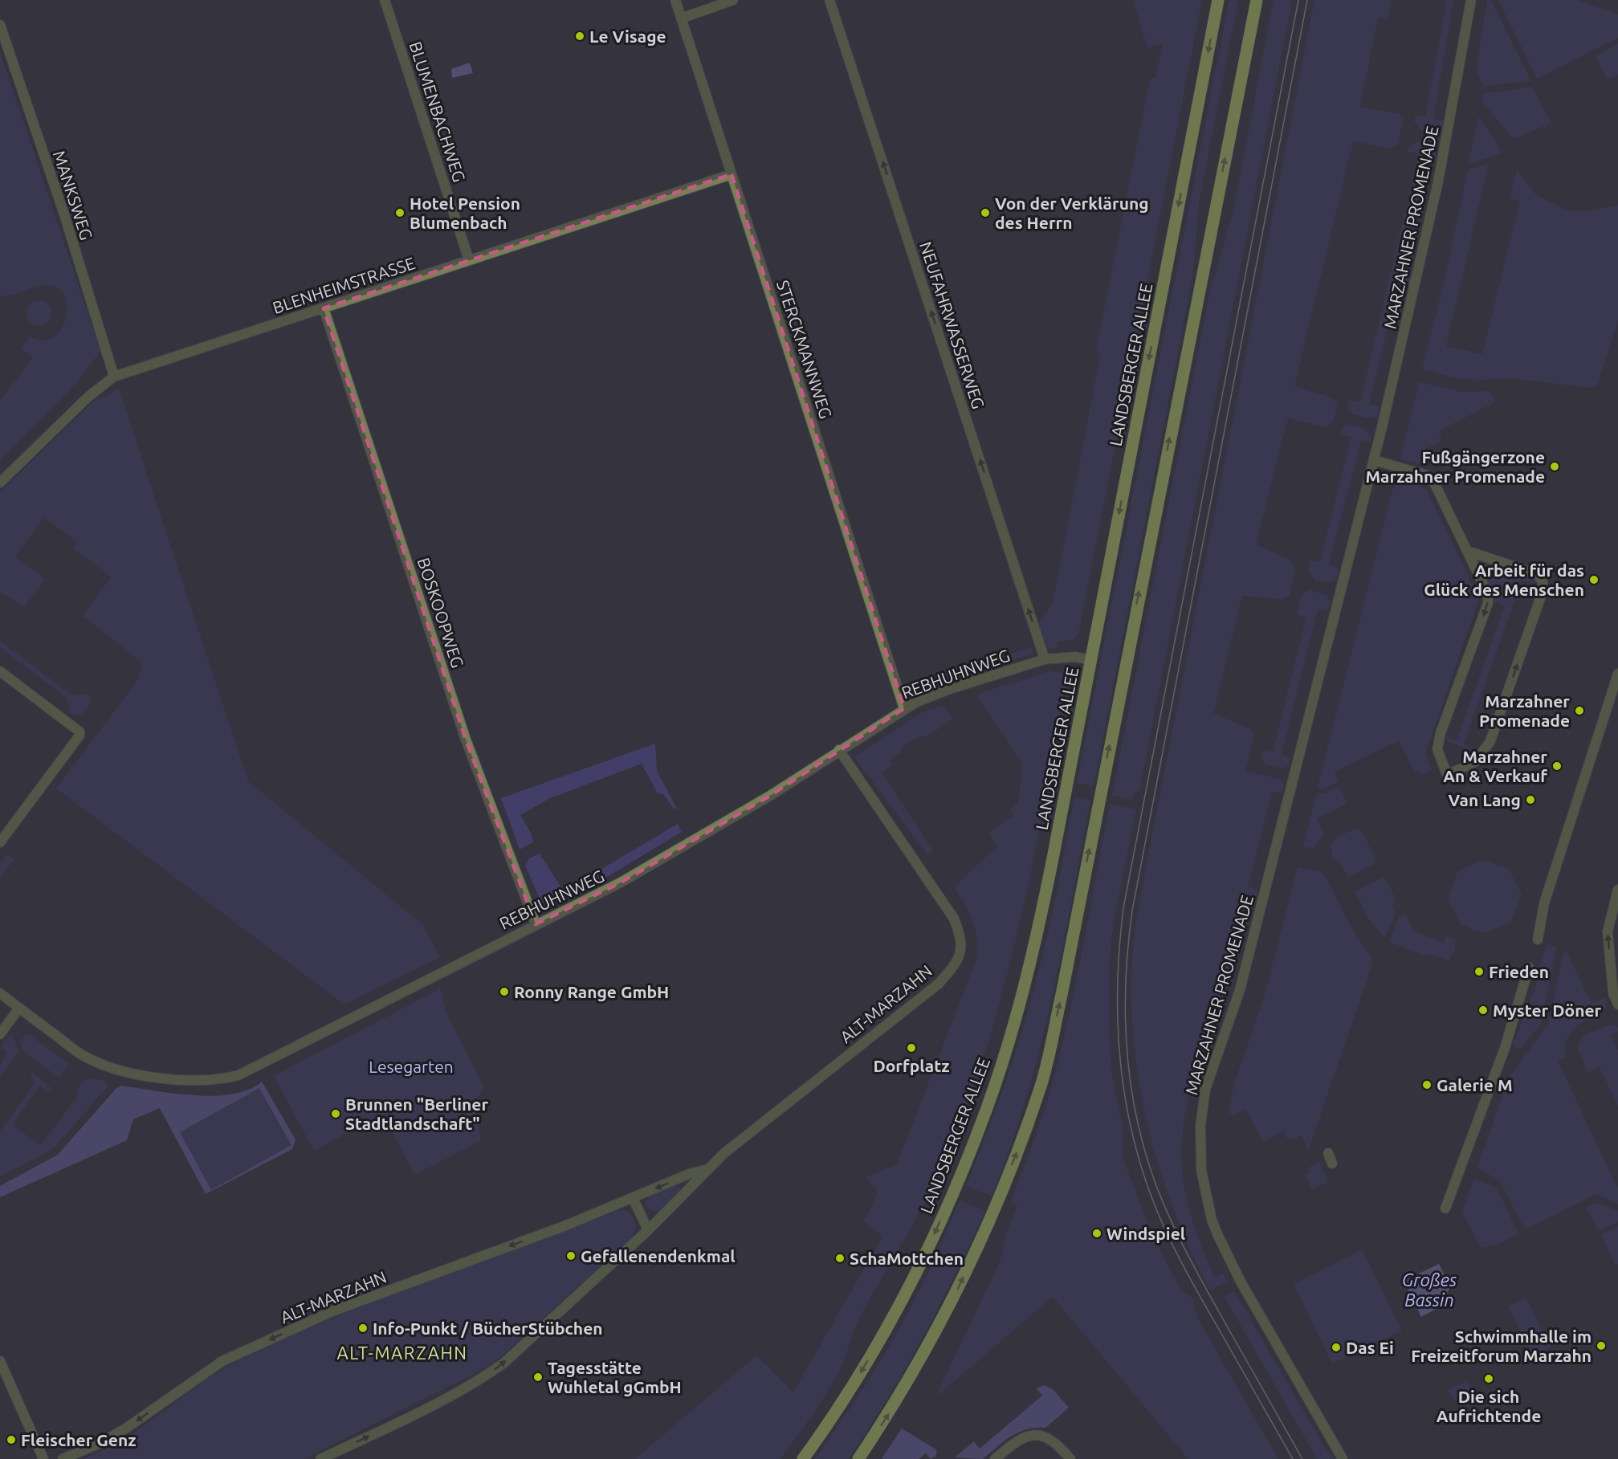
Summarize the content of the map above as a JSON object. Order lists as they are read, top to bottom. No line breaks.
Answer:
{"streets":{"main road":["LANDSBERGER ALLEE"],"street":["BLUMENBACHWEG","MANKSWEG","MARZAHNER PROMENADE","BLENHEIMSTRASSE","NEUFAHRWASSERWEG","STERCKMANNWEG","BOSKOOPWEG","REBHUHNWEG","ALT-MARZAHN"]},"crossings":[["BLUMENBACHWEG","BLENHEIMSTRASSE"],["MANKSWEG","BLENHEIMSTRASSE"],["BLENHEIMSTRASSE","STERCKMANNWEG"],["BLENHEIMSTRASSE","BOSKOOPWEG"],["NEUFAHRWASSERWEG","REBHUHNWEG"],["STERCKMANNWEG","REBHUHNWEG"],["LANDSBERGER ALLEE","REBHUHNWEG"],["BOSKOOPWEG","REBHUHNWEG"],["REBHUHNWEG","ALT-MARZAHN"]],"one_way":["NEUFAHRWASSERWEG"],"districts":["ALT-MARZAHN"],"water":["Großes Bassin"],"parks":["Lesegarten"],"places":["Le Visage","Hotel Pension Blumenbach","Von der Verklärung des Herrn","Fußgängerzone Marzahner Promenade","Arbeit für das Glück des Menschen","Marzahner Promenade","Marzahner An & Verkauf","Van Lang","Frieden","Ronny Range GmbH","Myster Döner","Dorfplatz","Galerie M","Brunnen \"Berliner Stadtlandschaft\"","Windspiel","Gefallenendenkmal","SchaMottchen","Info-Punkt / BücherStübchen","Schwimmhalle im Freizeitforum Marzahn","Das Ei","Tagesstätte Wuhletal gGmbH","Die sich Aufrichtende","Fleischer Genz"]}
